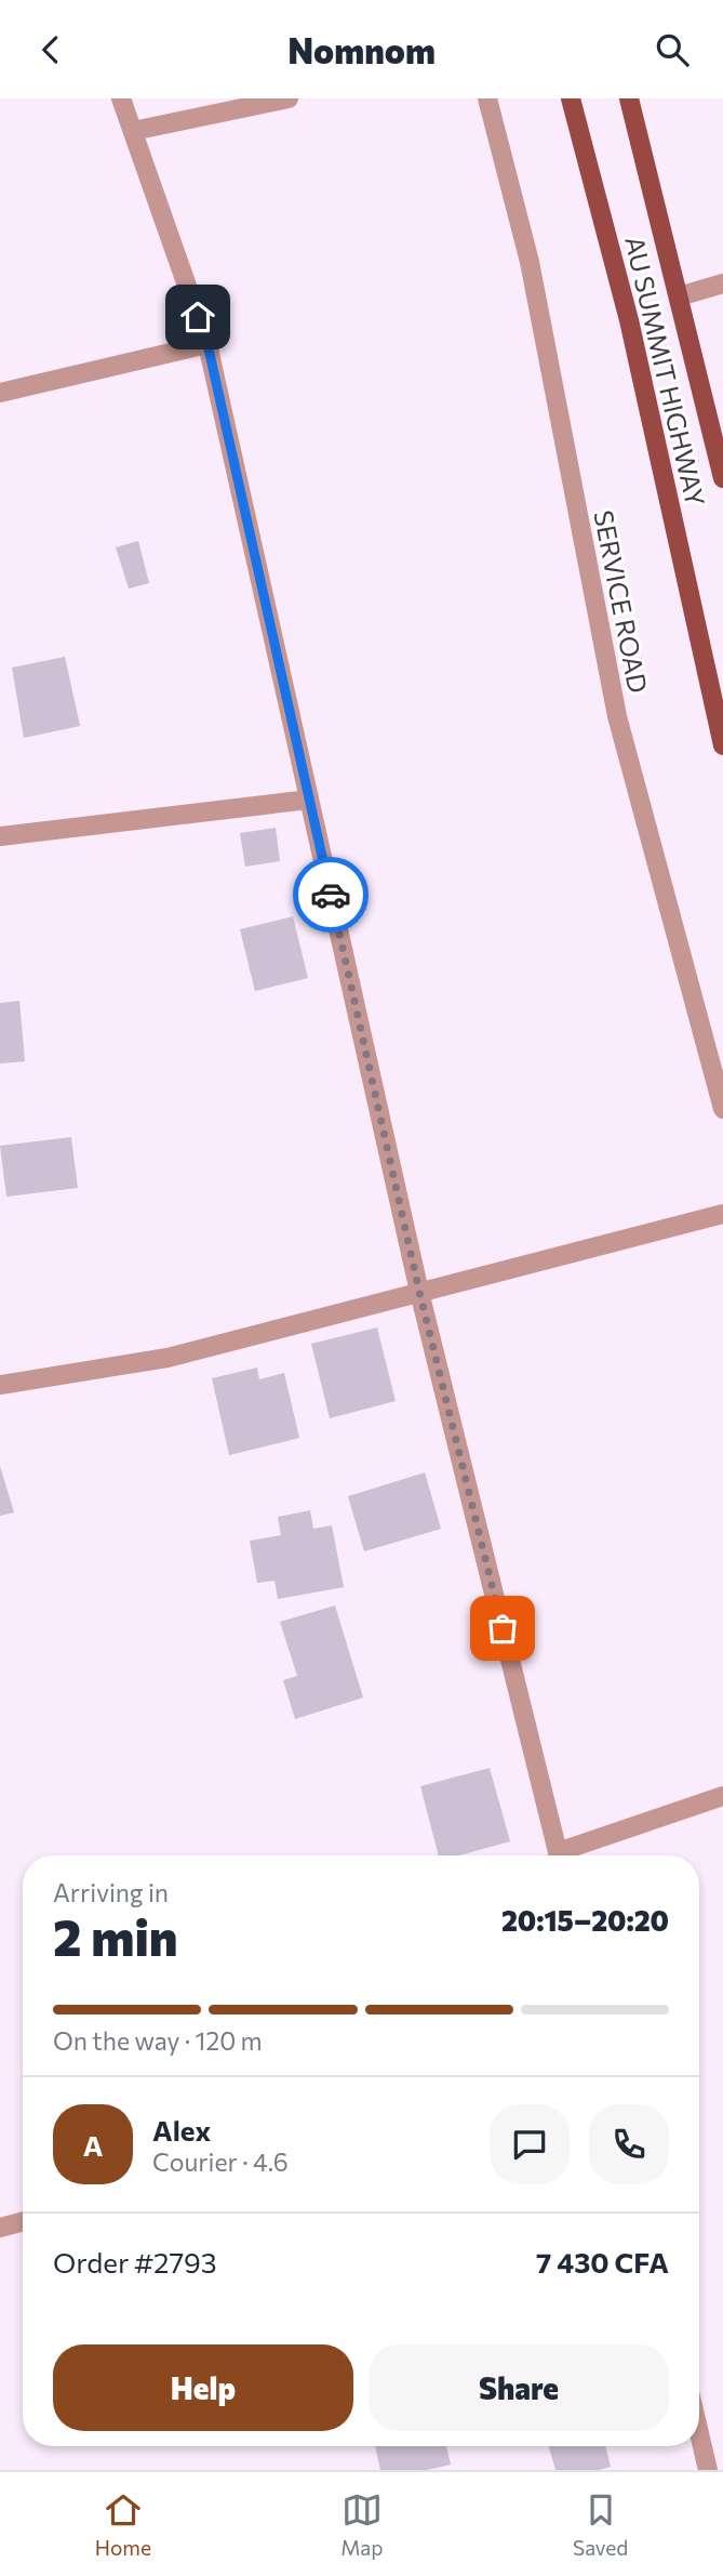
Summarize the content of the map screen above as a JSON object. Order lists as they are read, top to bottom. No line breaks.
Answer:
{"streets":{"main road":["AU SUMMIT HIGHWAY"],"street":["SERVICE ROAD"]},"page":{"header":"Nomnom","heading":["2 min","Arriving in","20:15–20:20"],"panel":["Alex","Courier · 4.6","Order #2793","7 430 CFA"],"bar":"On the way · 120 m","round":"A","buttons":["Help","Share"],"tabs":["Home","Map","Saved"]}}
